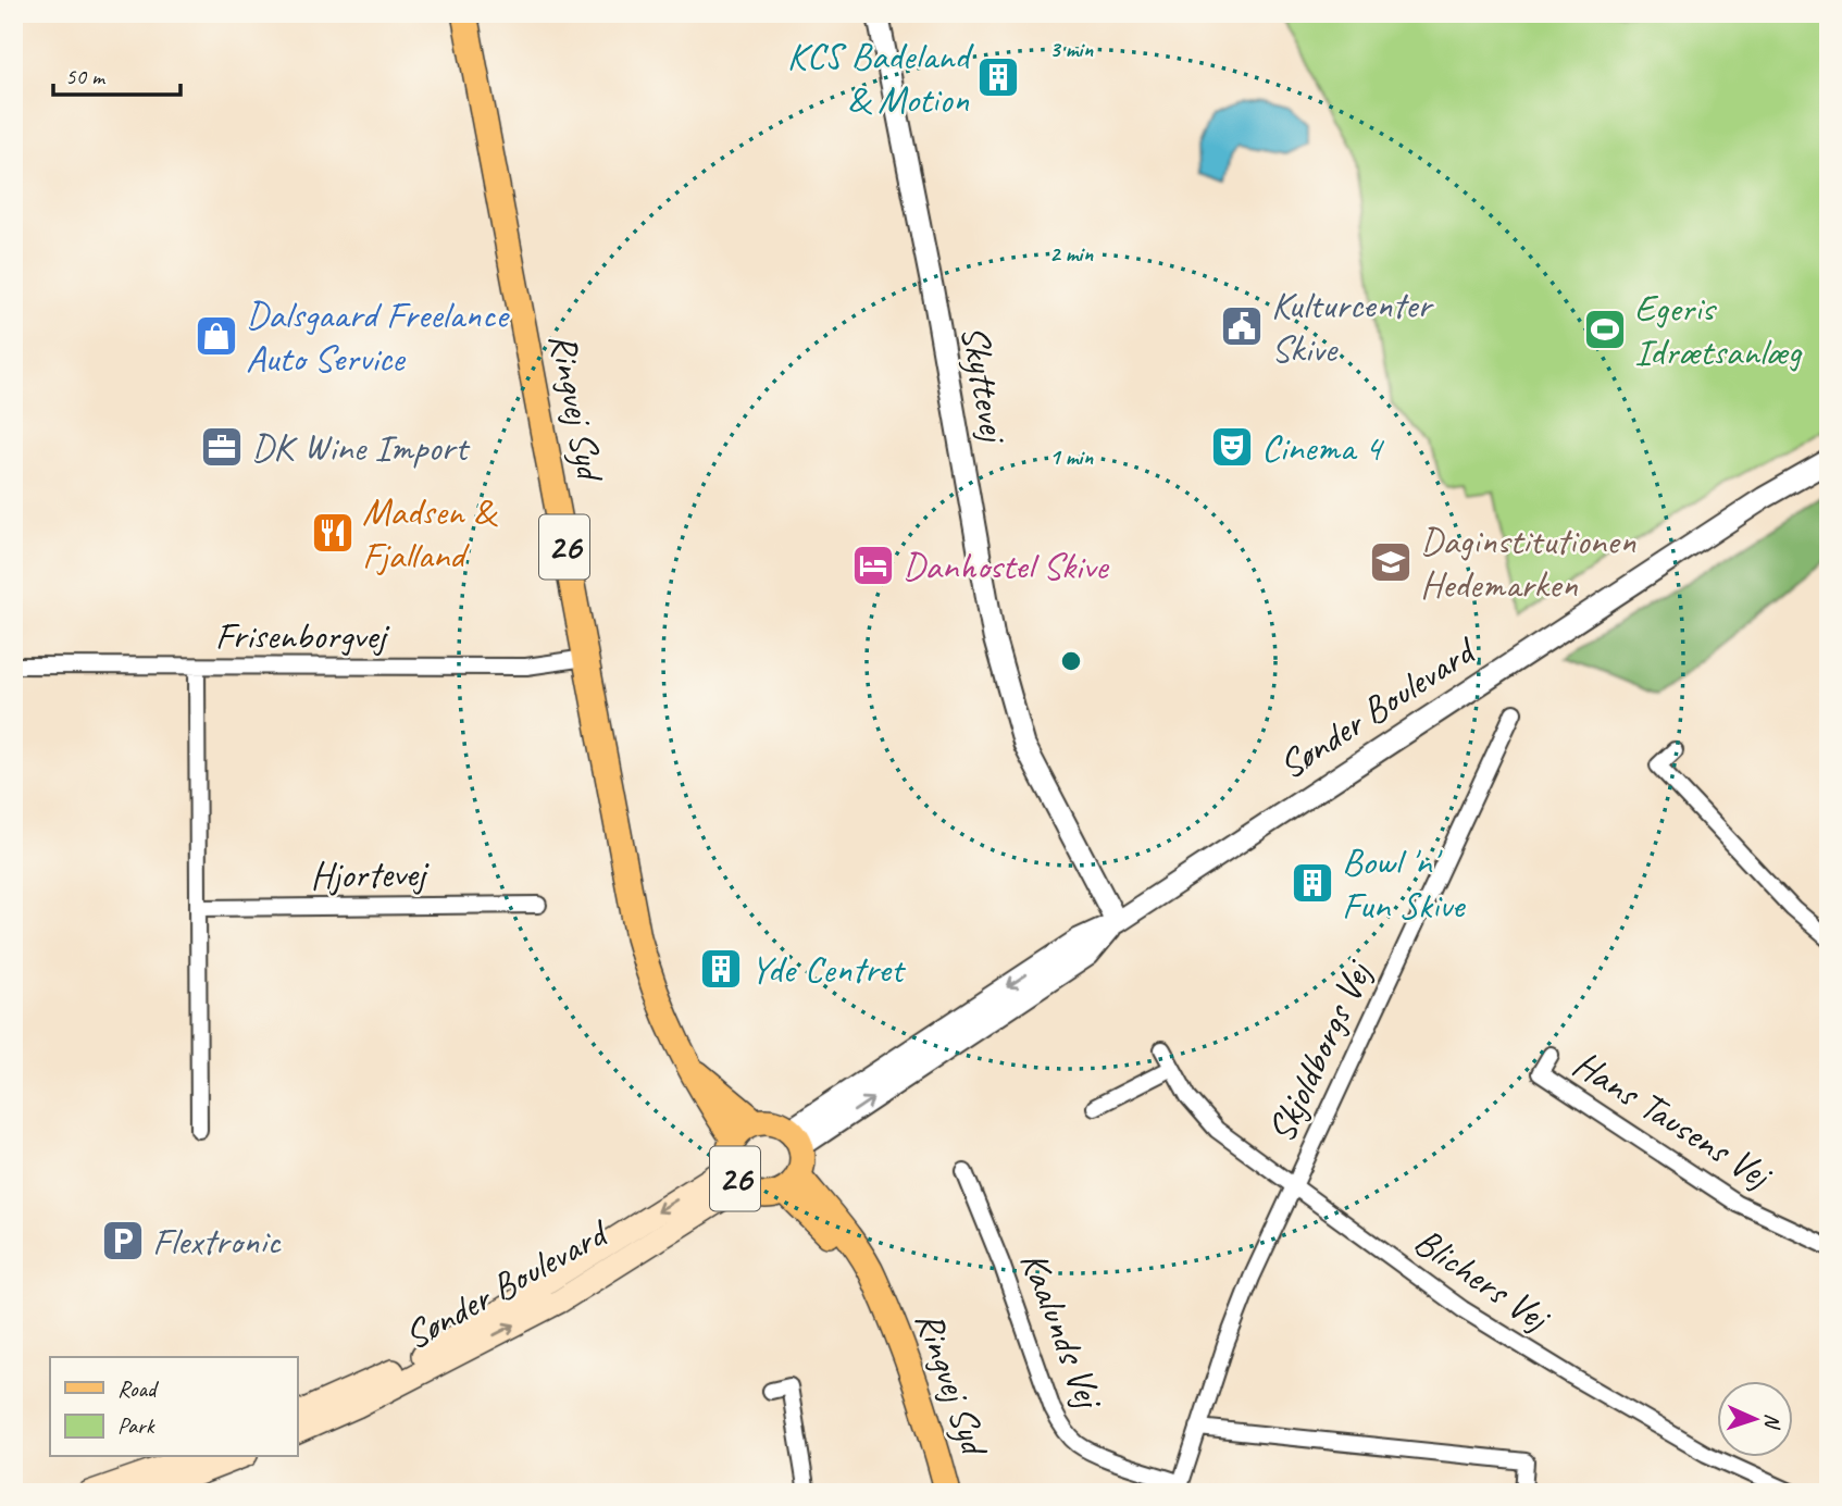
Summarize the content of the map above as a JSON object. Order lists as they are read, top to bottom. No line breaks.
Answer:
{"streets":{"main road":["Ringvej Syd","26","Sønder Boulevard"],"street":["Skyttevej","Frisenborgvej","Hjortevej","Skjoldborgs Vej","Hans Tausens Vej","Blichers Vej","Kaalunds Vej"]},"crossings":[["Skyttevej","Sønder Boulevard"],["Ringvej Syd","26"],["Ringvej Syd","Frisenborgvej"],["Ringvej Syd","Sønder Boulevard"],["26","Sønder Boulevard"],["Skjoldborgs Vej","Blichers Vej"],["Skjoldborgs Vej","Kaalunds Vej"]],"places":{"building":["KCS Badeland & Motion","Bowl 'n' Fun Skive","Yde Centret"],"public building":["Kulturcenter Skive"],"sports":["Egeris Idrætsanlæg"],"shop":["Dalsgaard Freelance Auto Service"],"office":["DK Wine Import"],"theatre":["Cinema 4"],"restaurant":["Madsen & Fjalland"],"school or university":["Daginstitutionen Hedemarken"],"hotel":["Danhostel Skive"],"parking":["Flextronic"]},"legend":["Road","Park"],"scale_bar":"50 m","north":"right","rings":["3 min","2 min","1 min"]}
